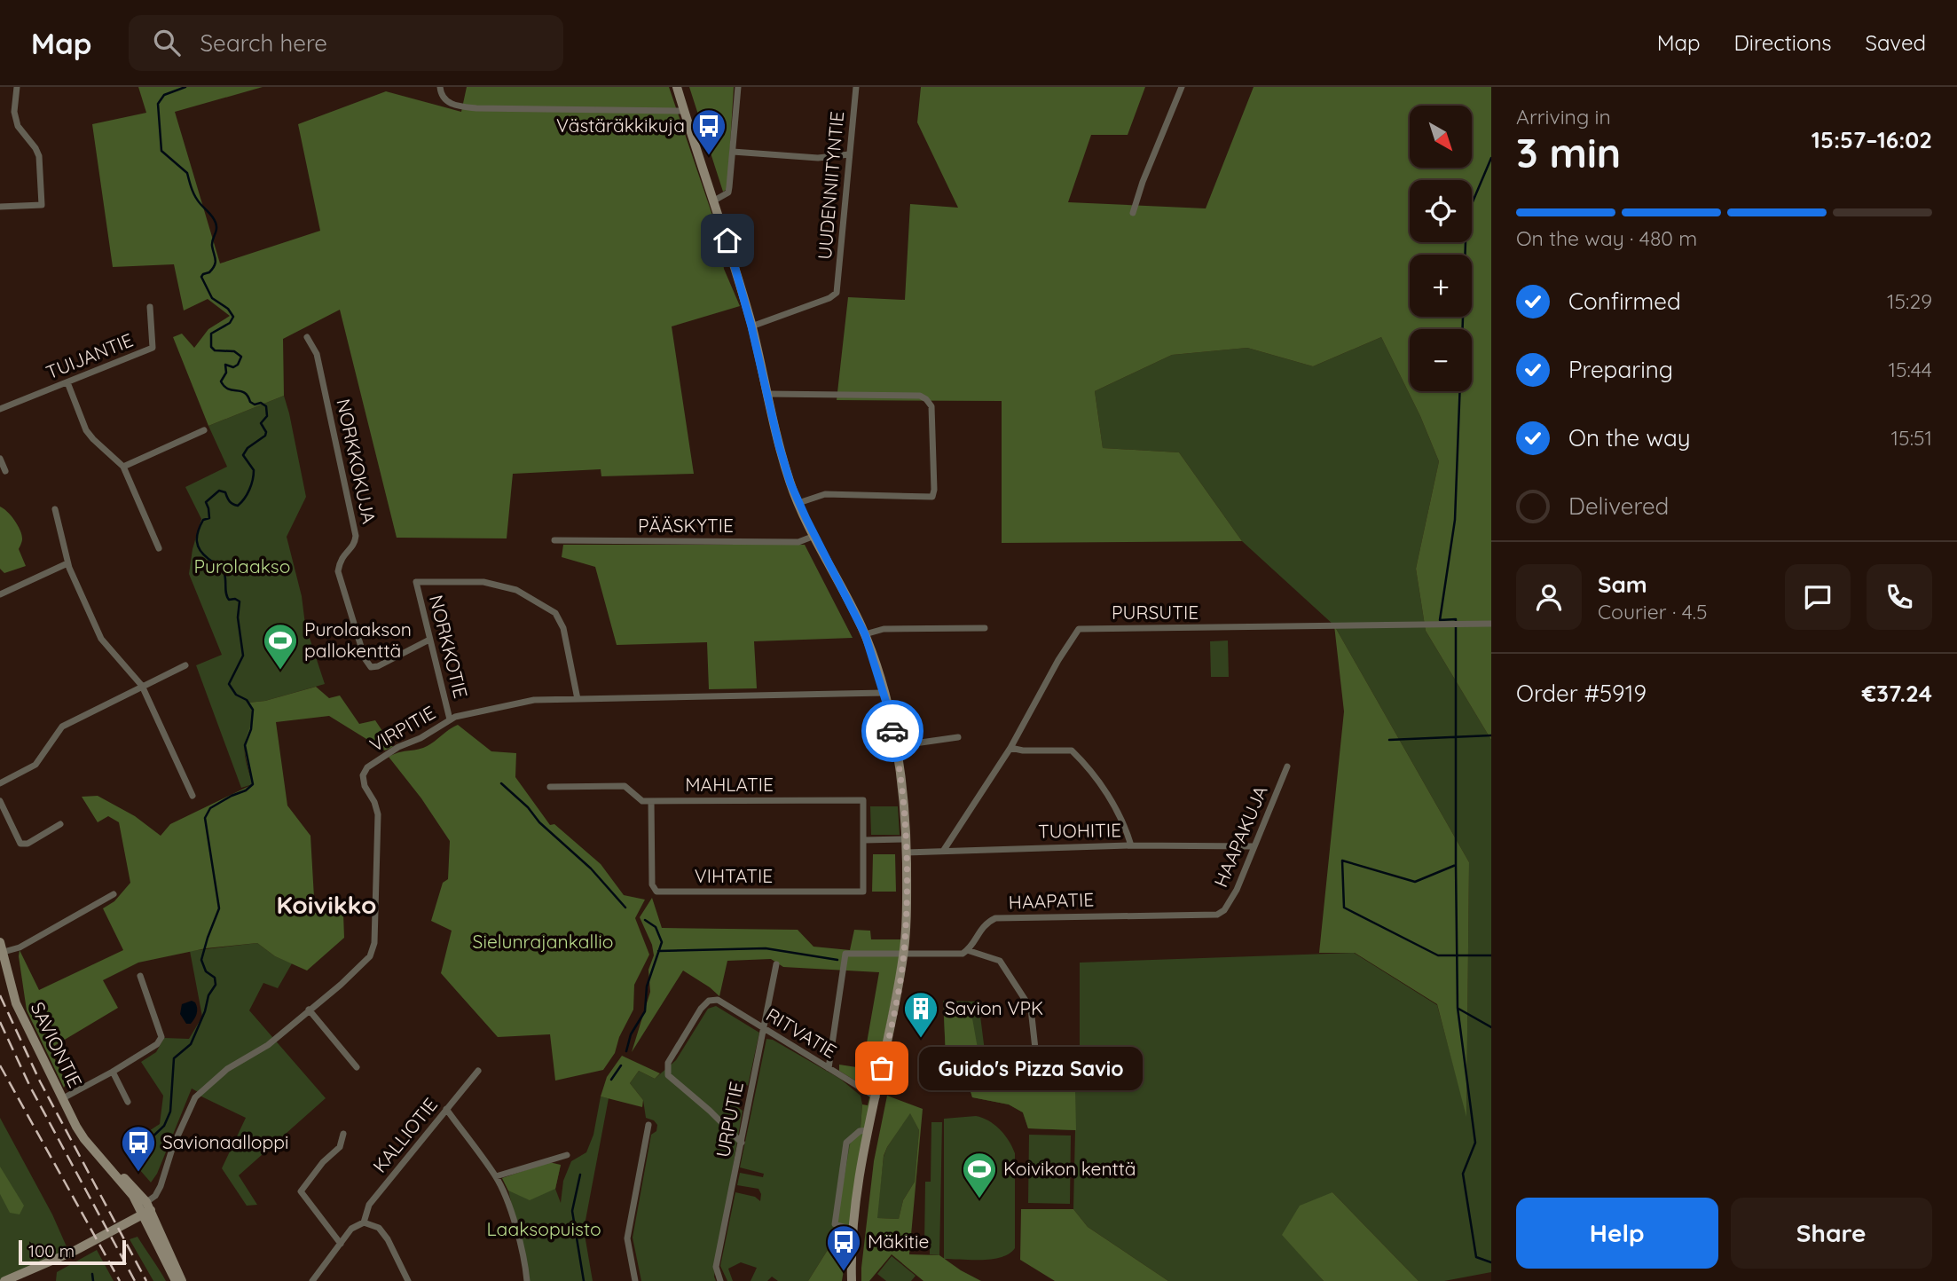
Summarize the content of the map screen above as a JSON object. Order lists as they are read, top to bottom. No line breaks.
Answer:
{"streets":{"main road":["SAVIONTIE"],"street":["UUDENNIITYNTIE","TUIJANTIE","NORKKOKUJA","PÄÄSKYTIE","PURSUTIE","NORKKOTIE","VIRPITIE","MAHLATIE","TUOHITIE","HAAPAKUJA","VIHTATIE","HAAPATIE","RITVATIE","URPUTIE","KALLIOTIE"]},"crossings":[["NORKKOKUJA","NORKKOTIE"],["PURSUTIE","TUOHITIE"],["NORKKOTIE","VIRPITIE"],["VIRPITIE","SAVIONTIE"],["MAHLATIE","VIHTATIE"],["TUOHITIE","HAAPAKUJA"],["HAAPAKUJA","HAAPATIE"],["RITVATIE","URPUTIE"]],"districts":["Koivikko"],"parks":["Purolaakso","Sielunrajankallio","Laaksopuisto"],"places":{"bus stop":["Västäräkkikuja","Savionaalloppi","Mäkitie"],"sports":["Purolaakson pallokenttä","Koivikon kenttä"],"building":["Savion VPK"],"other":["Guido's Pizza Savio"]},"scale_bar":"100 m","north":"bottom right","page":{"header":"Map","search":"Search here","nav":["Map","Directions","Saved"],"heading":["3 min","Arriving in","15:57–16:02"],"panel":["Sam","Courier · 4.5","Order #5919","€37.24"],"map_buttons":["+","−"],"bar":"On the way · 480 m","list":[["Confirmed","15:29"],["Preparing","15:44"],["On the way","15:51"],"Delivered"],"bubble":"Guido's Pizza Savio","buttons":["Help","Share"],"scale":"100 m"}}
